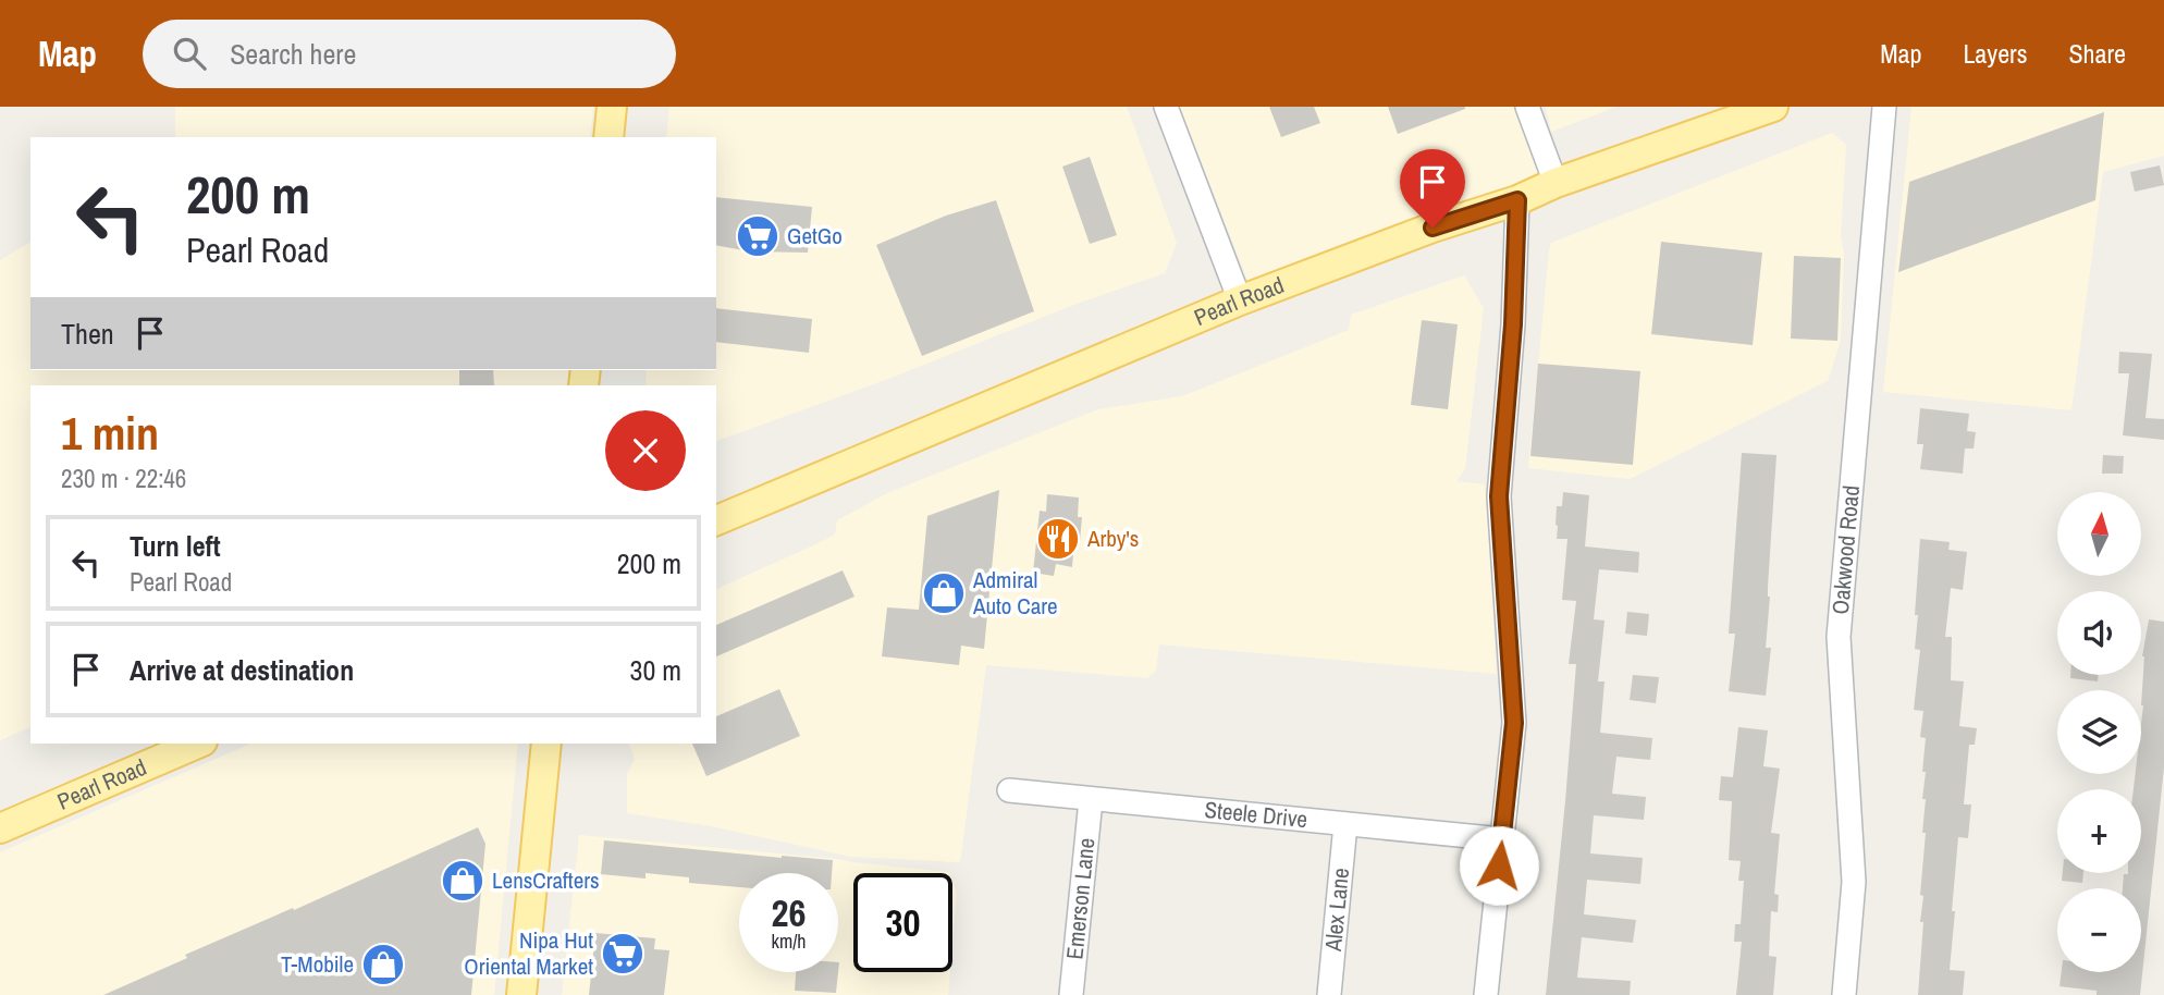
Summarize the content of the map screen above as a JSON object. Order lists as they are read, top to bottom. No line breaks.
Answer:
{"streets":{"main road":["Pearl Road"],"street":["Oakwood Road","Steele Drive","Emerson Lane","Alex Lane"]},"crossings":[["Steele Drive","Emerson Lane"],["Steele Drive","Alex Lane"]],"places":{"supermarket":["GetGo","Nipa Hut Oriental Market"],"restaurant":["Arby's"],"shop":["Admiral Auto Care","LensCrafters","T-Mobile"]},"north":"top","page":{"header":"Map","search":"Search here","nav":["Map","Layers","Share"],"turn":["200 m","Pearl Road"],"then":"Then","heading":["1 min","230 m · 22:46"],"map_buttons":["+","−"],"list":[{"name":"Turn left","note":"Pearl Road","value":"200 m"},{"name":"Arrive at destination","value":"30 m"}],"speed":"26 km/h","limit":"30"}}
